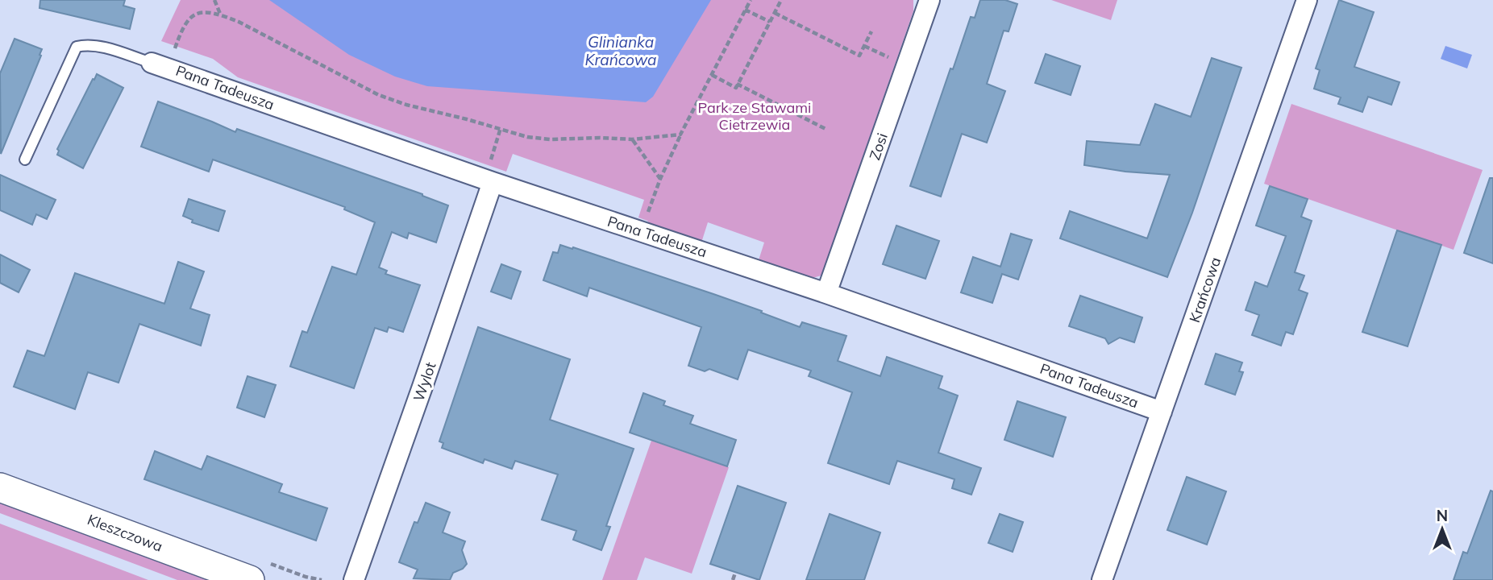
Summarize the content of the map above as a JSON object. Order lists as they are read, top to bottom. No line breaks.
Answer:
{"streets":{"main road":["Kleszczowa"],"street":["Pana Tadeusza","Zosi","Krańcowa","Wylot"]},"crossings":[["Pana Tadeusza","Zosi"],["Pana Tadeusza","Krańcowa"],["Pana Tadeusza","Wylot"]],"water":["Glinianka Krańcowa"],"parks":["Park ze Stawami Cietrzewia"],"north":"top"}
